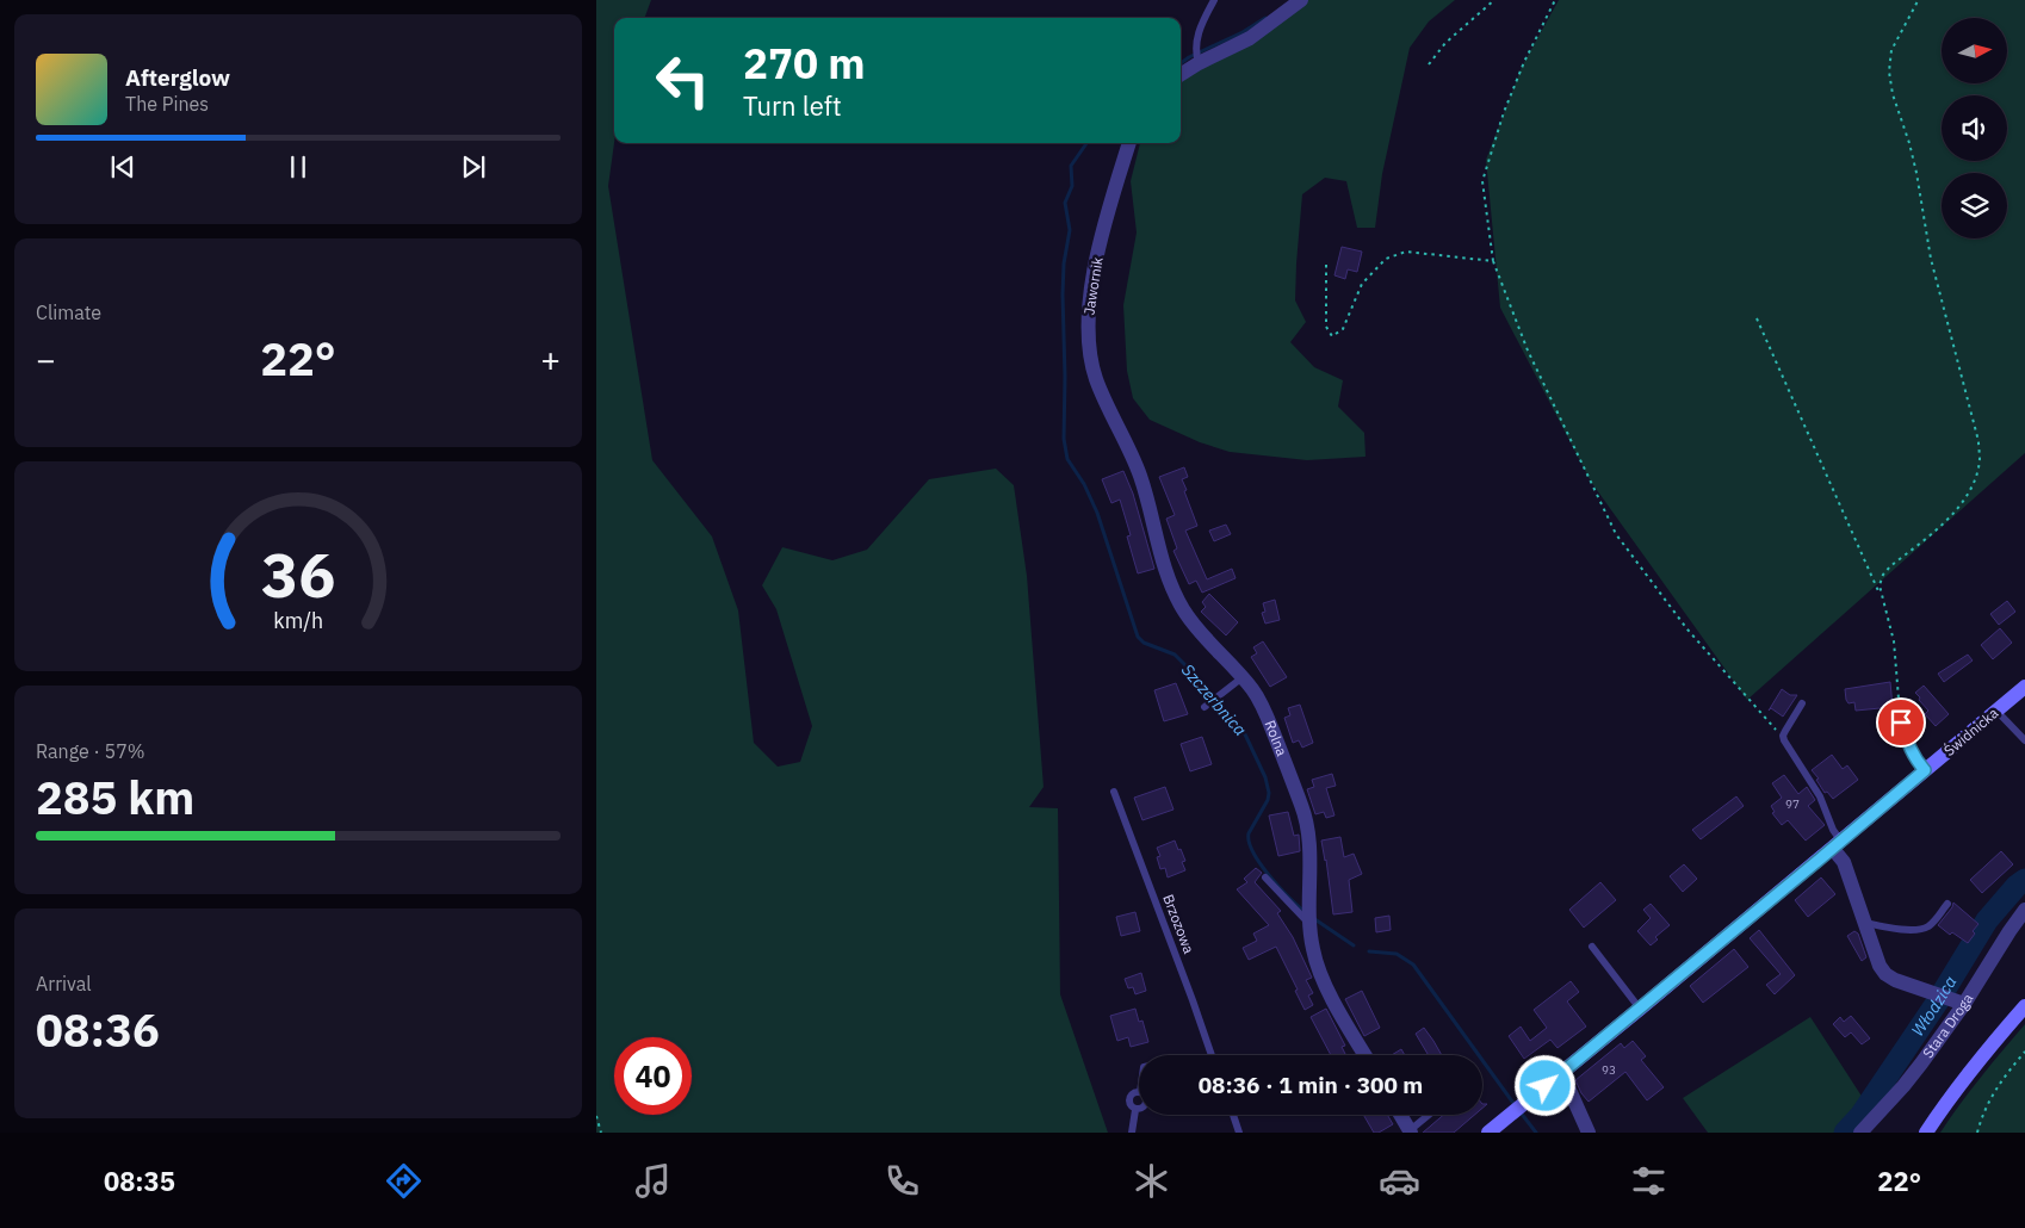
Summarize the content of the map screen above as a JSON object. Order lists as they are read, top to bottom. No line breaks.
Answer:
{"streets":{"street":["Jawornik","Świdnicka","Rolna","Stara Droga"],"lane":["Brzozowa"]},"crossings":[["Jawornik","Rolna"]],"water":["Szczerbnica","Włodzica"],"house_numbers":["97","93"],"north":"right","page":{"turn":["270 m","Turn left"],"song":["Afterglow","The Pines"],"tile":["Climate",["Range · 57%","285 km"],["Arrival","08:36"]],"heat":["−","22°","+"],"limit":"40","trip":"08:36 · 1 min · 300 m","tabs":["08:35","22°"],"gauge":["36","km/h"]}}
